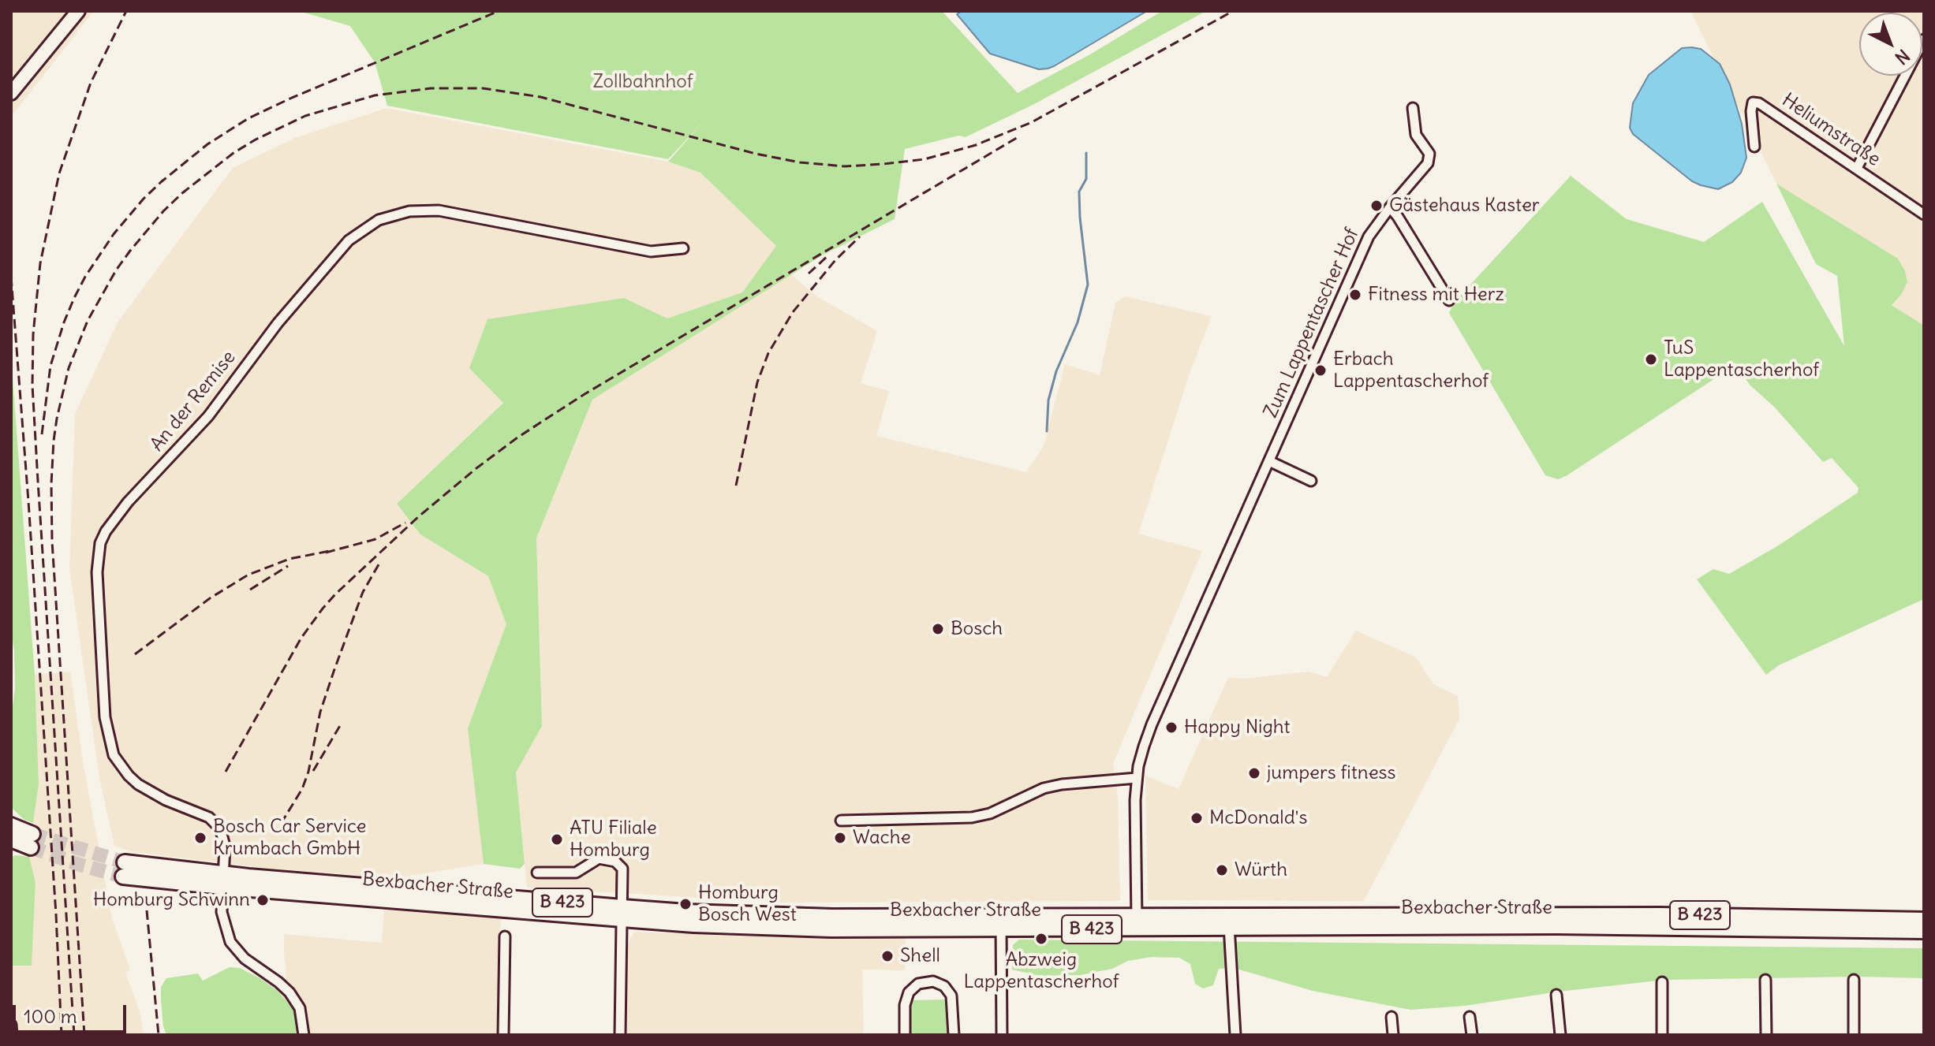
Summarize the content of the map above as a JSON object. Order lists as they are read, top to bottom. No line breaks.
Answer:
{"streets":{"main road":["Bexbacher Straße","B 423"],"street":["Heliumstraße","Zum Lappentascher Hof","An der Remise"]},"crossings":[["Zum Lappentascher Hof","Bexbacher Straße"],["An der Remise","Bexbacher Straße"]],"parks":["Zollbahnhof"],"places":["Gästehaus Kaster","Fitness mit Herz","TuS Lappentascherhof","Erbach Lappentascherhof","Bosch","Happy Night","jumpers fitness","McDonald's","Bosch Car Service Krumbach GmbH","Wache","ATU Filiale Homburg","Würth","Homburg Schwinn","Homburg Bosch West","Abzweig Lappentascherhof","Shell"],"scale_bar":"100 m","north":"bottom right"}
